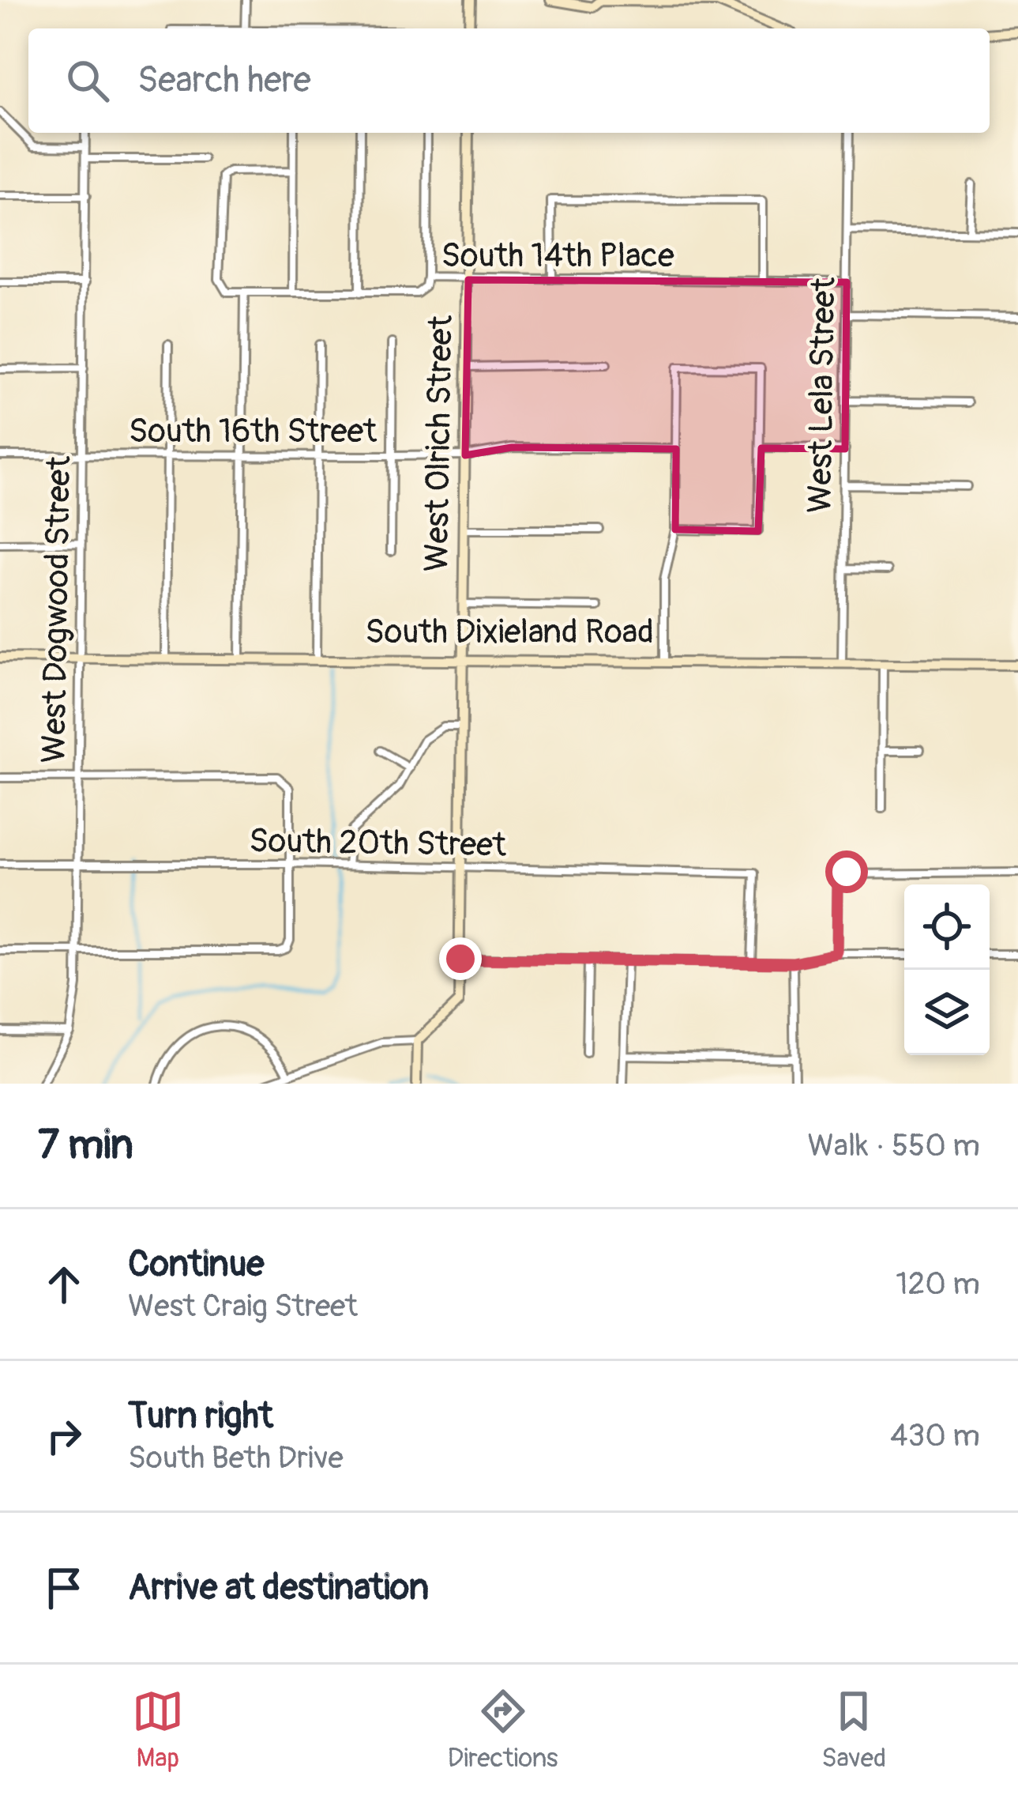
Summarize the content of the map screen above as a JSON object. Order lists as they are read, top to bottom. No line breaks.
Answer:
{"streets":{"street":["South 14th Place","West Lela Street","South 16th Street","West Olrich Street","West Dogwood Street","South Dixieland Road","South 20th Street"]},"crossings":[["South 14th Place","West Lela Street"],["South 14th Place","West Olrich Street"],["West Lela Street","South Dixieland Road"],["South 16th Street","West Olrich Street"],["South 16th Street","West Dogwood Street"],["West Olrich Street","South Dixieland Road"],["West Olrich Street","South 20th Street"],["West Dogwood Street","South Dixieland Road"],["West Dogwood Street","South 20th Street"]],"page":{"search":"Search here","heading":["7 min","Walk · 550 m"],"list":[["Continue","West Craig Street","120 m"],["Turn right","South Beth Drive","430 m"],"Arrive at destination"],"nav":["Map","Directions","Saved"]}}
